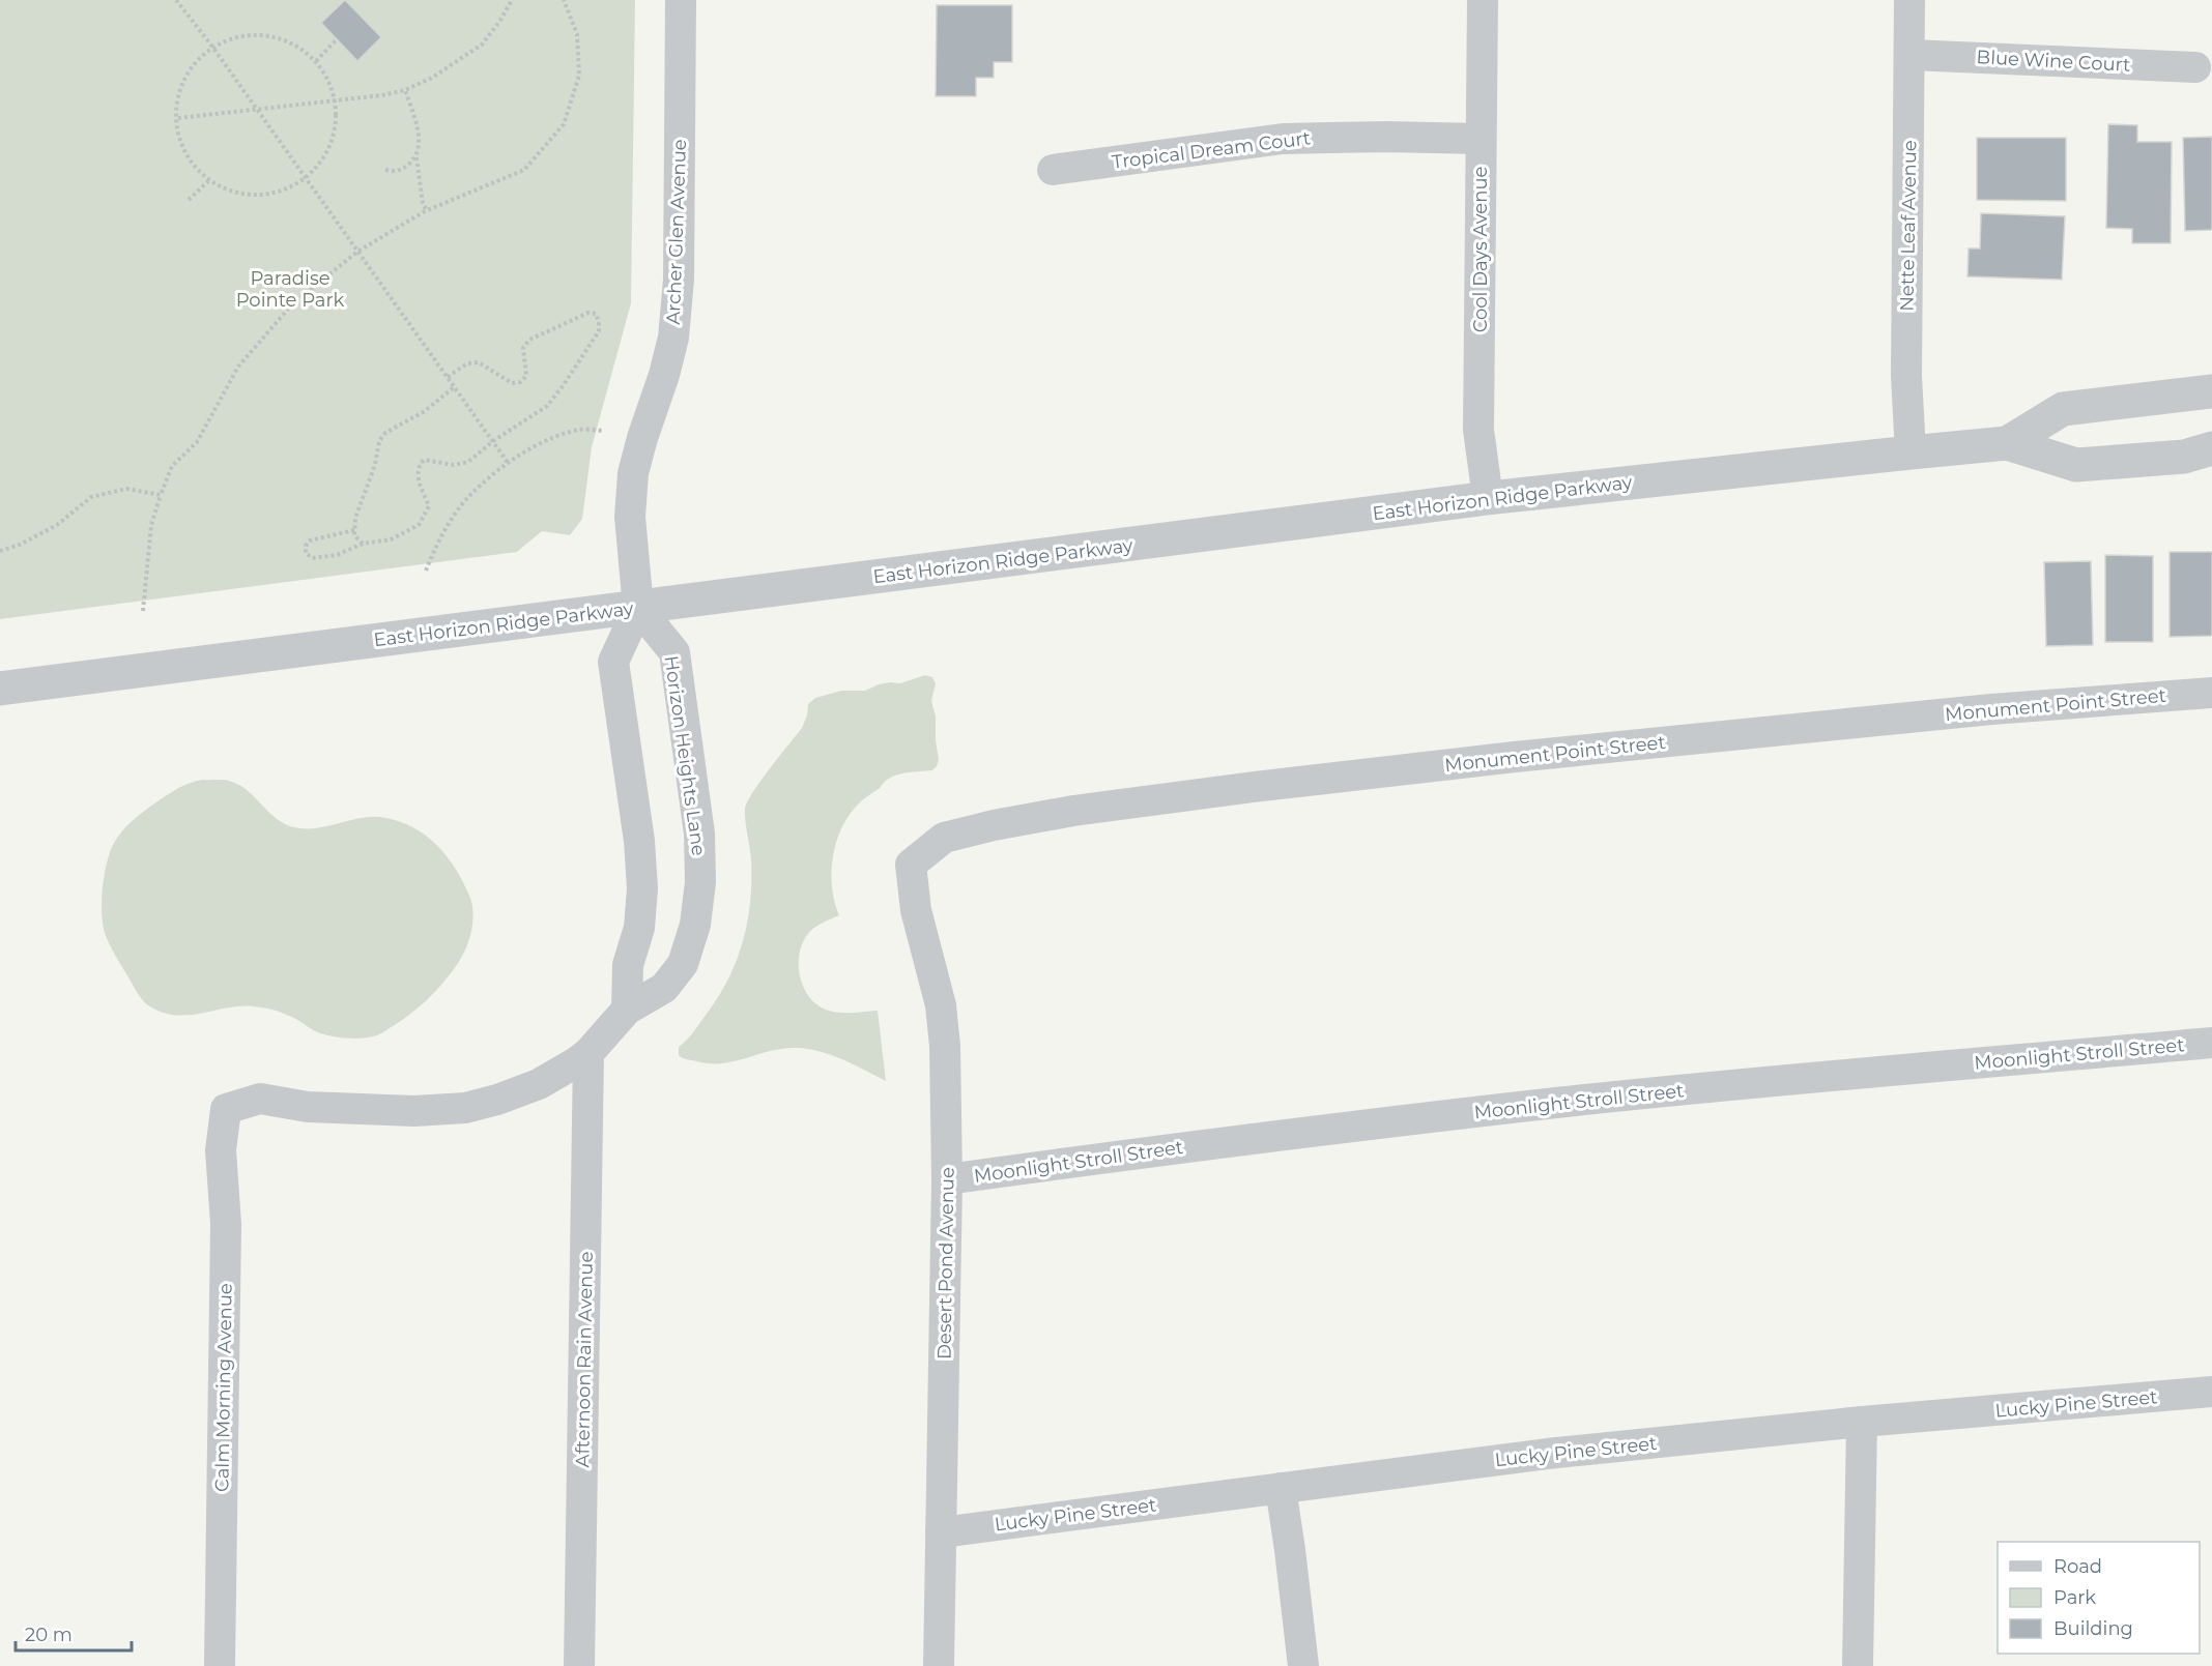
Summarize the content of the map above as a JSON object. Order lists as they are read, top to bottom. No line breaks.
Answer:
{"streets":{"street":["Blue Wine Court","Tropical Dream Court","Nette Leaf Avenue","Archer Glen Avenue","Cool Days Avenue","East Horizon Ridge Parkway","Monument Point Street","Horizon Heights Lane","Moonlight Stroll Street","Desert Pond Avenue","Afternoon Rain Avenue","Calm Morning Avenue","Lucky Pine Street"]},"crossings":[["Blue Wine Court","Nette Leaf Avenue"],["Tropical Dream Court","Cool Days Avenue"],["Nette Leaf Avenue","East Horizon Ridge Parkway"],["Archer Glen Avenue","East Horizon Ridge Parkway"],["Archer Glen Avenue","Horizon Heights Lane"],["Cool Days Avenue","East Horizon Ridge Parkway"],["East Horizon Ridge Parkway","Horizon Heights Lane"],["Monument Point Street","Desert Pond Avenue"],["Horizon Heights Lane","Afternoon Rain Avenue"],["Horizon Heights Lane","Calm Morning Avenue"],["Moonlight Stroll Street","Desert Pond Avenue"],["Desert Pond Avenue","Lucky Pine Street"]],"parks":["Paradise Pointe Park"],"legend":["Road","Park","Building"],"scale_bar":"20 m"}
